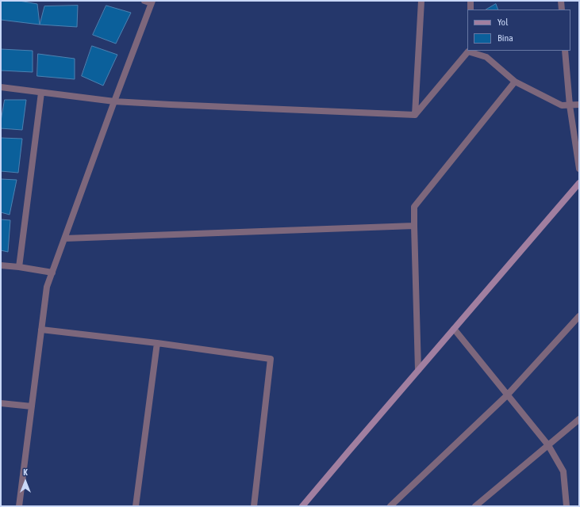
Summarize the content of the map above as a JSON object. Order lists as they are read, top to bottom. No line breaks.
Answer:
{"legend":["Yol","Bina"],"north":"top"}
